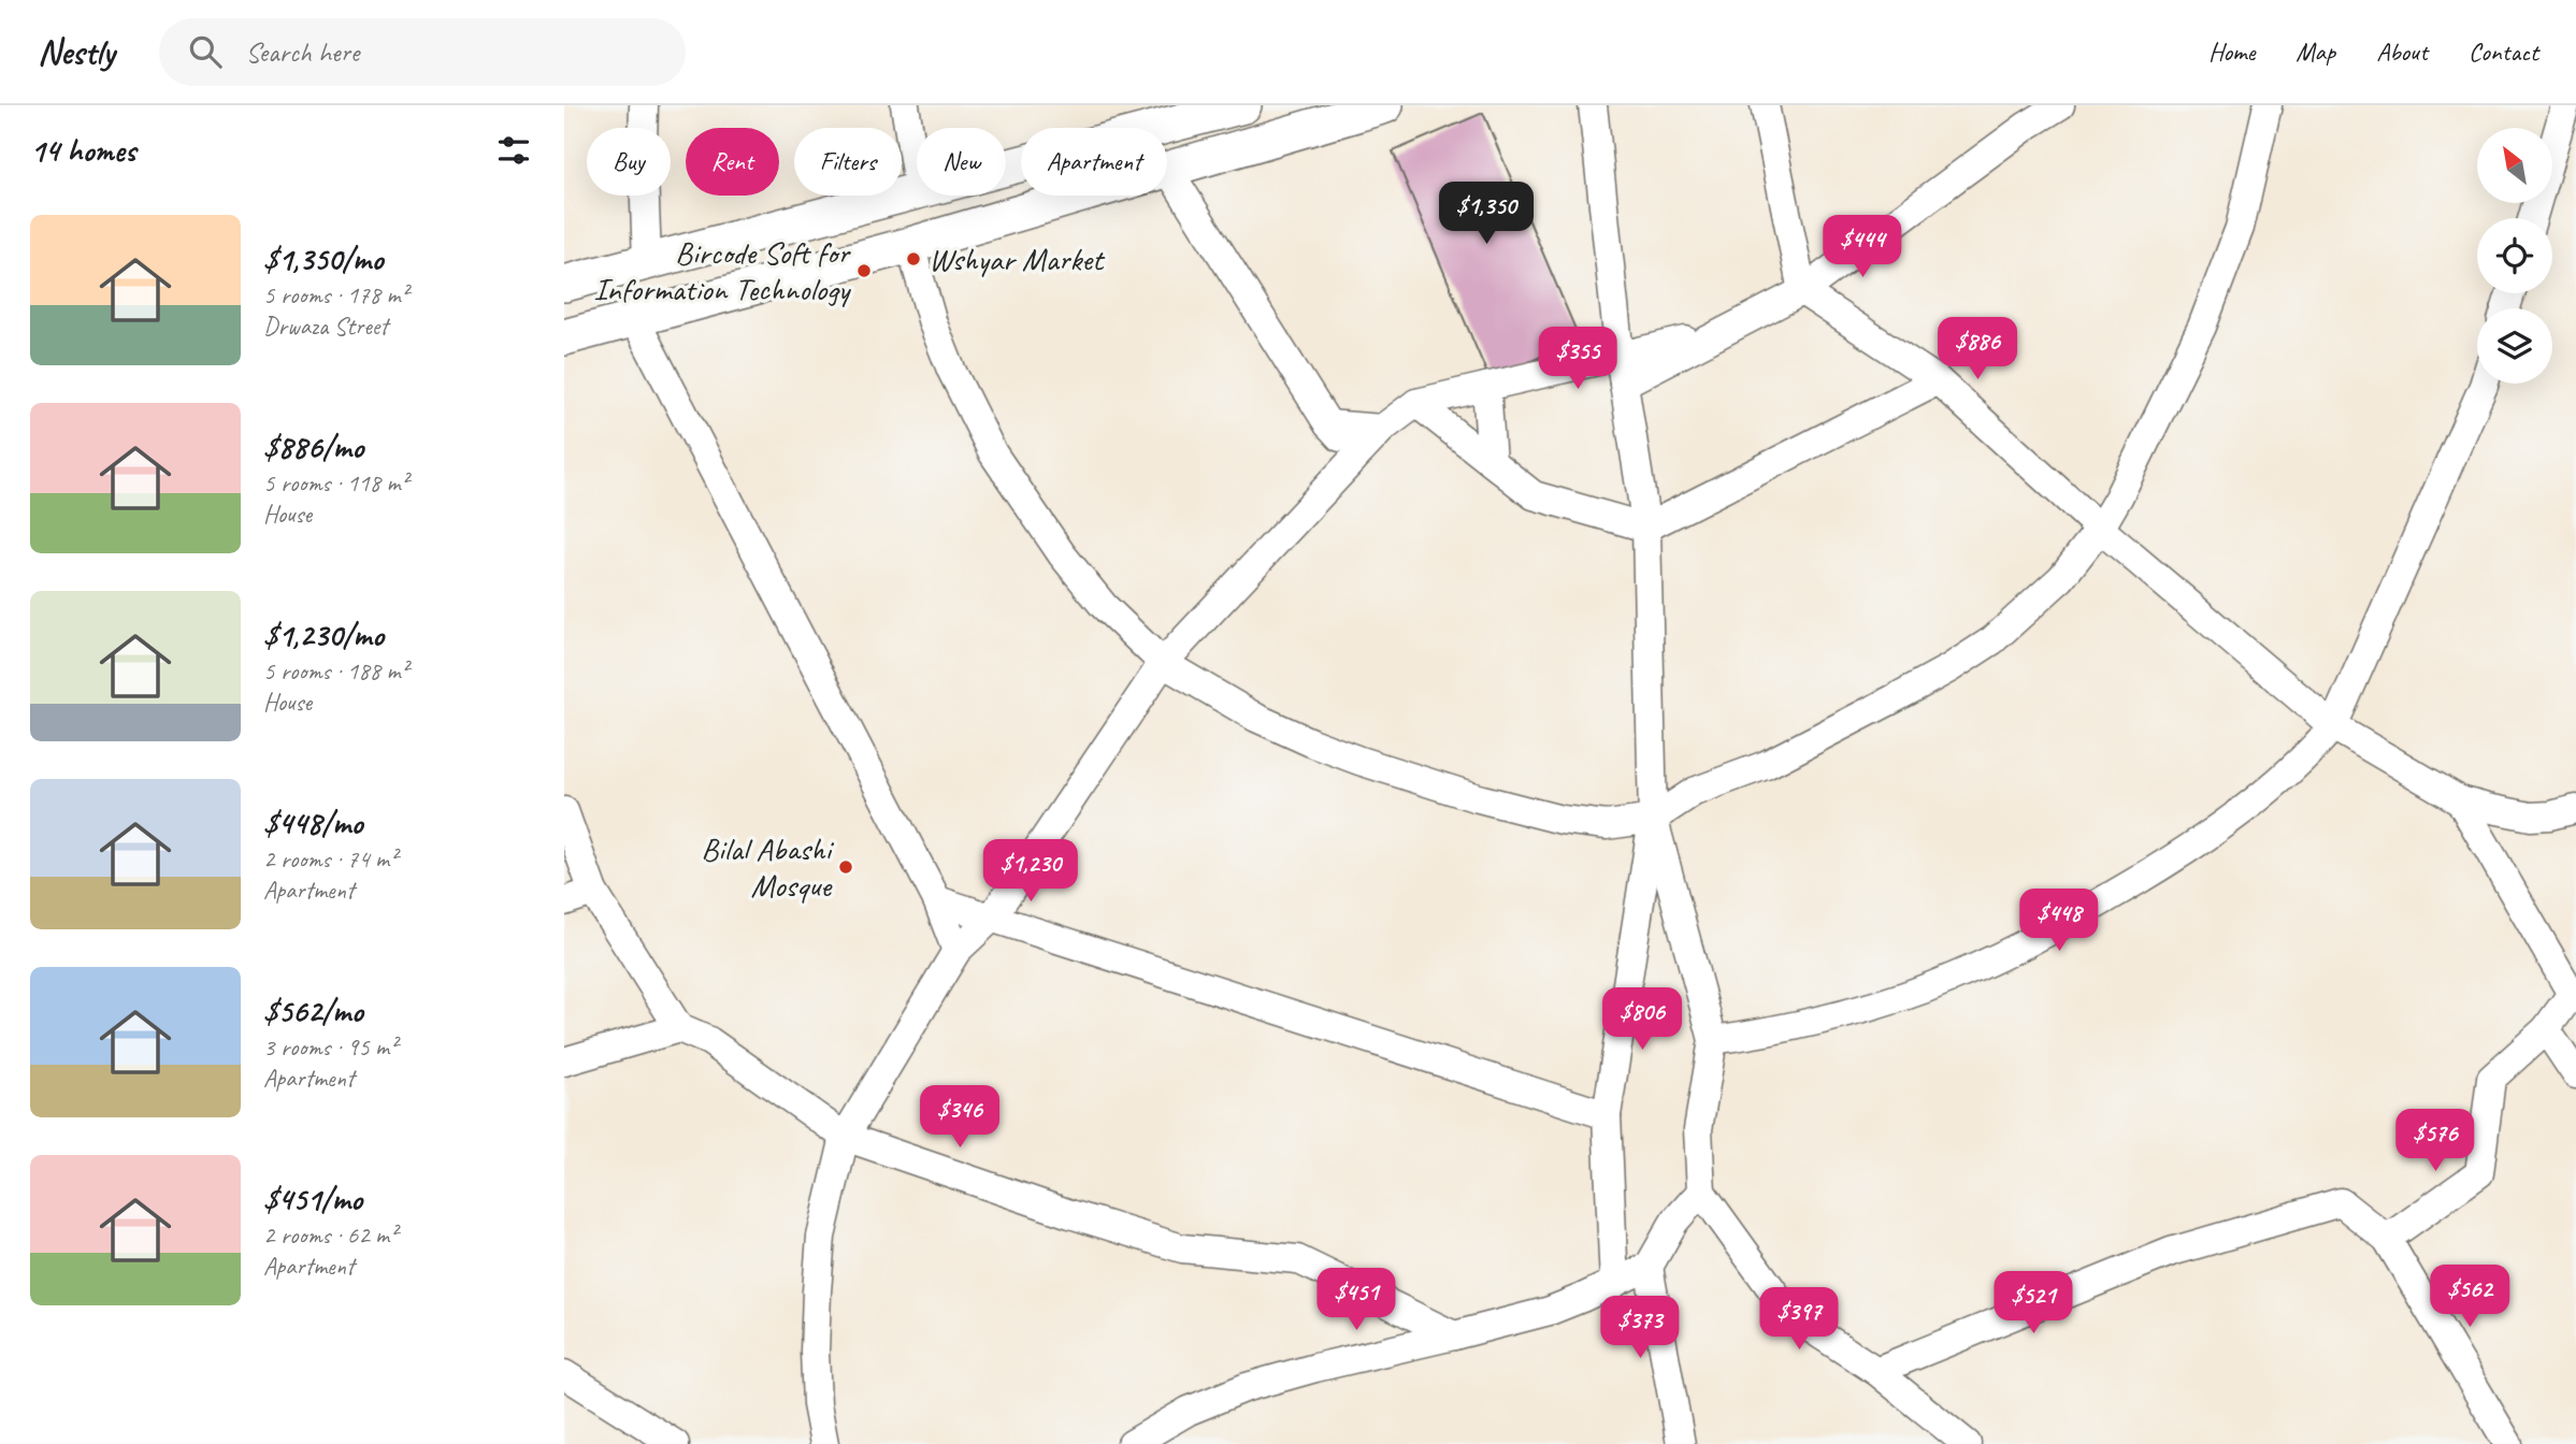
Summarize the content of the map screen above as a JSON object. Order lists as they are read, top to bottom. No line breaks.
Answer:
{"places":["Wshyar Market","Bircode Soft for Information Technology","Bilal Abashi Mosque"],"north":"top left","page":{"header":"Nestly","search":"Search here","nav":["Home","Map","About","Contact"],"heading":"14 homes","chip":["Buy","Rent","Filters","New","Apartment"],"price":["$1,350","$444","$886","$355","$1,230","$448","$806","$346","$576","$562","$451","$521","$397","$373"],"list":[{"name":"$1,350/mo","note":"5 rooms · 178 m² · Drwaza Street"},{"name":"$886/mo","note":"5 rooms · 118 m² · House"},{"name":"$1,230/mo","note":"5 rooms · 188 m² · House"},{"name":"$448/mo","note":"2 rooms · 74 m² · Apartment"},{"name":"$562/mo","note":"3 rooms · 95 m² · Apartment"},{"name":"$451/mo","note":"2 rooms · 62 m² · Apartment"}]}}
